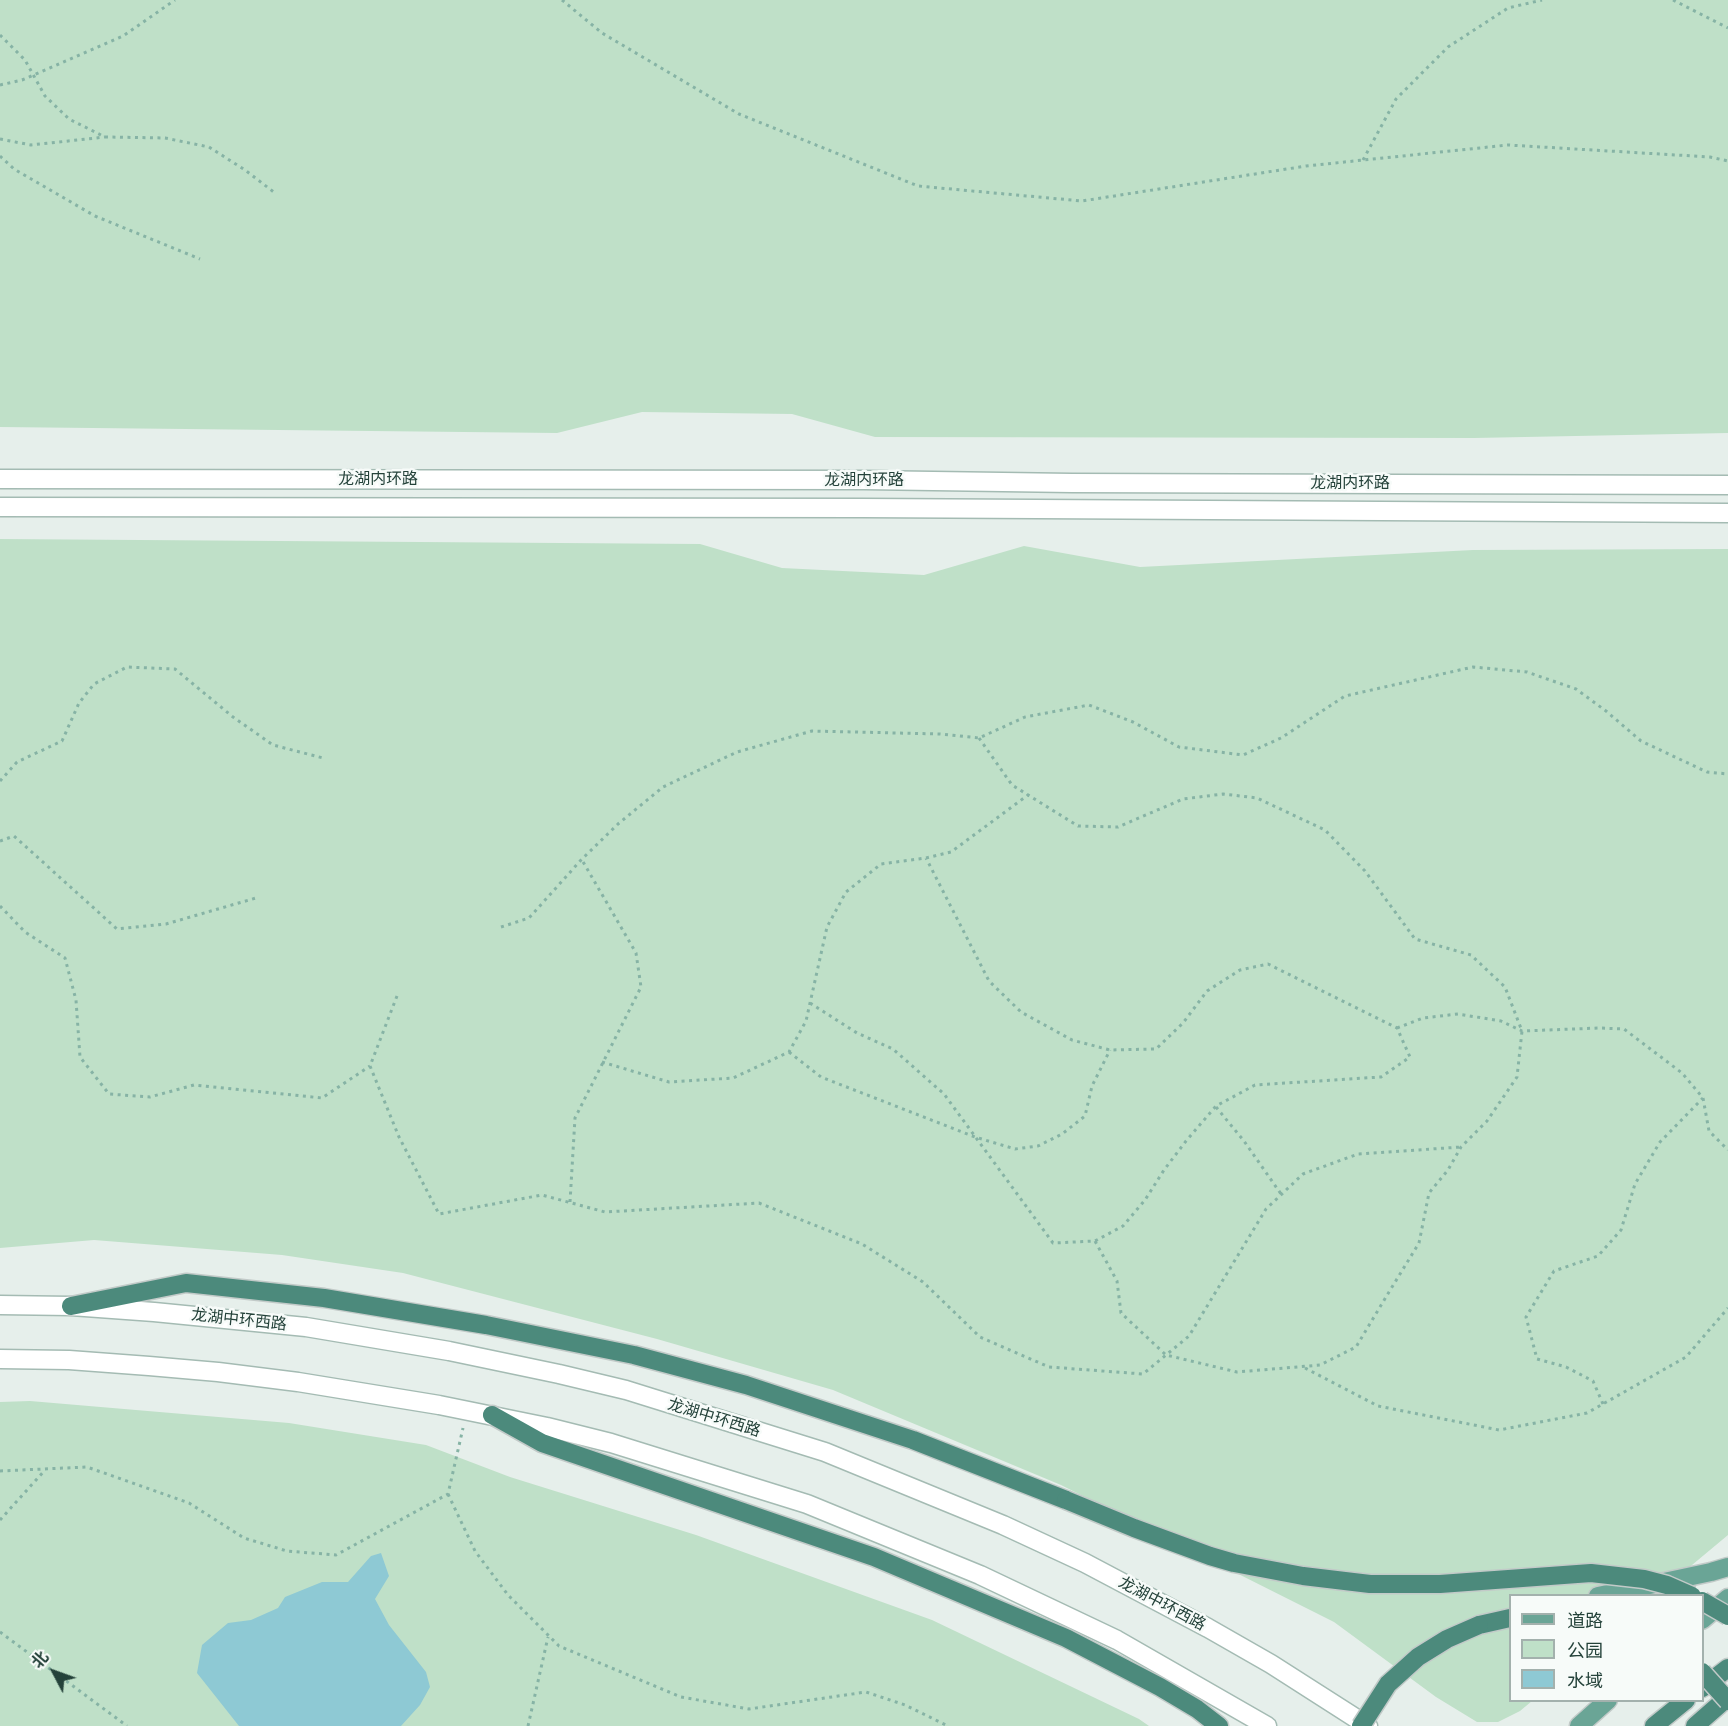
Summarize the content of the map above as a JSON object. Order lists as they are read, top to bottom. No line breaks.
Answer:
{"streets":{"main road":["龙湖内环路","龙湖中环西路"]},"legend":["道路","公园","水域"],"north":"top left"}
